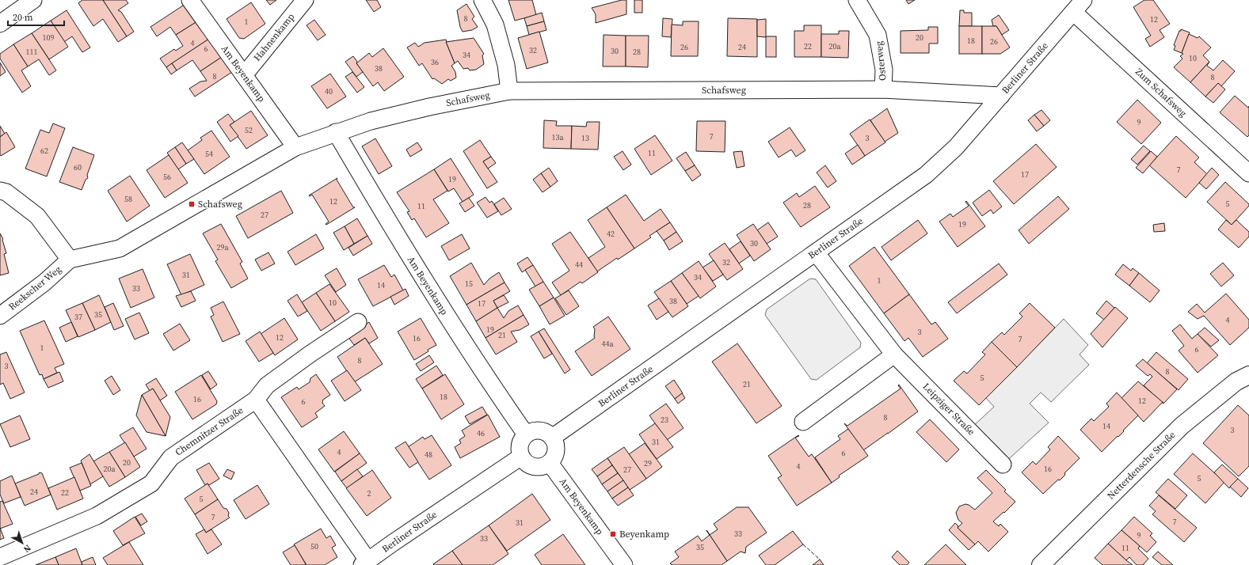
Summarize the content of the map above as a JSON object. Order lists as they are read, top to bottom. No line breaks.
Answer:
{"streets":{"street":["Hahnenkamp","Osterweg","Berliner Straße","Am Beyenkamp","Schafsweg","Zum Schafsweg","Reekscher Weg","Leipziger Straße","Chemnitzer Straße","Netterdensche Straße"]},"crossings":[["Hahnenkamp","Am Beyenkamp"],["Osterweg","Schafsweg"],["Berliner Straße","Am Beyenkamp"],["Berliner Straße","Schafsweg"],["Berliner Straße","Zum Schafsweg"],["Berliner Straße","Leipziger Straße"],["Am Beyenkamp","Schafsweg"],["Schafsweg","Reekscher Weg"]],"places":{"transit":["Schafsweg","Beyenkamp"]},"house_numbers":["8","12","1","109","20","18","26","4","22","20a","26","24","6","32","30","111","28","34","10","36","38","8","8","40","9","52","7","13a","13","3","62","11","54","60","7","17","56","19","58","12","5","28","11","27","19","42","30","29a","32","44","31","34","1","15","14","33","38","10","17","35","37","4","19","3","21","12","16","7","44a","1","6","8","3","8","5","21","18","16","12","6","8","23","14","3","46","31","4","6","48","20","29","4","20a","16","27","5","24","22","2","5","7","7","31","33","9","33","50","35","11"],"scale_bar":"20 m","north":"bottom right"}
